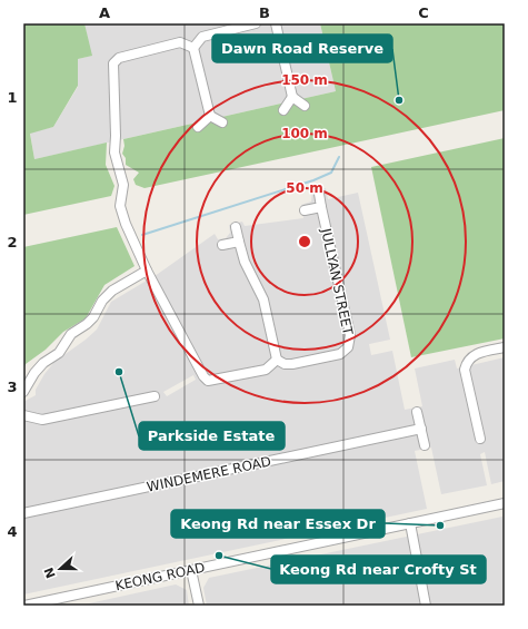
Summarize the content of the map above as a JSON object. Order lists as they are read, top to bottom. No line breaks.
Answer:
{"streets":{"street":["JULLYAN STREET","WINDEMERE ROAD","KEONG ROAD"]},"places":["Dawn Road Reserve","Parkside Estate","Keong Rd near Essex Dr","Keong Rd near Crofty St"],"north":"left","grid":{"columns":["A","B","C"],"rows":["1","2","3","4"]},"rings":["150 m","100 m","50 m"]}
